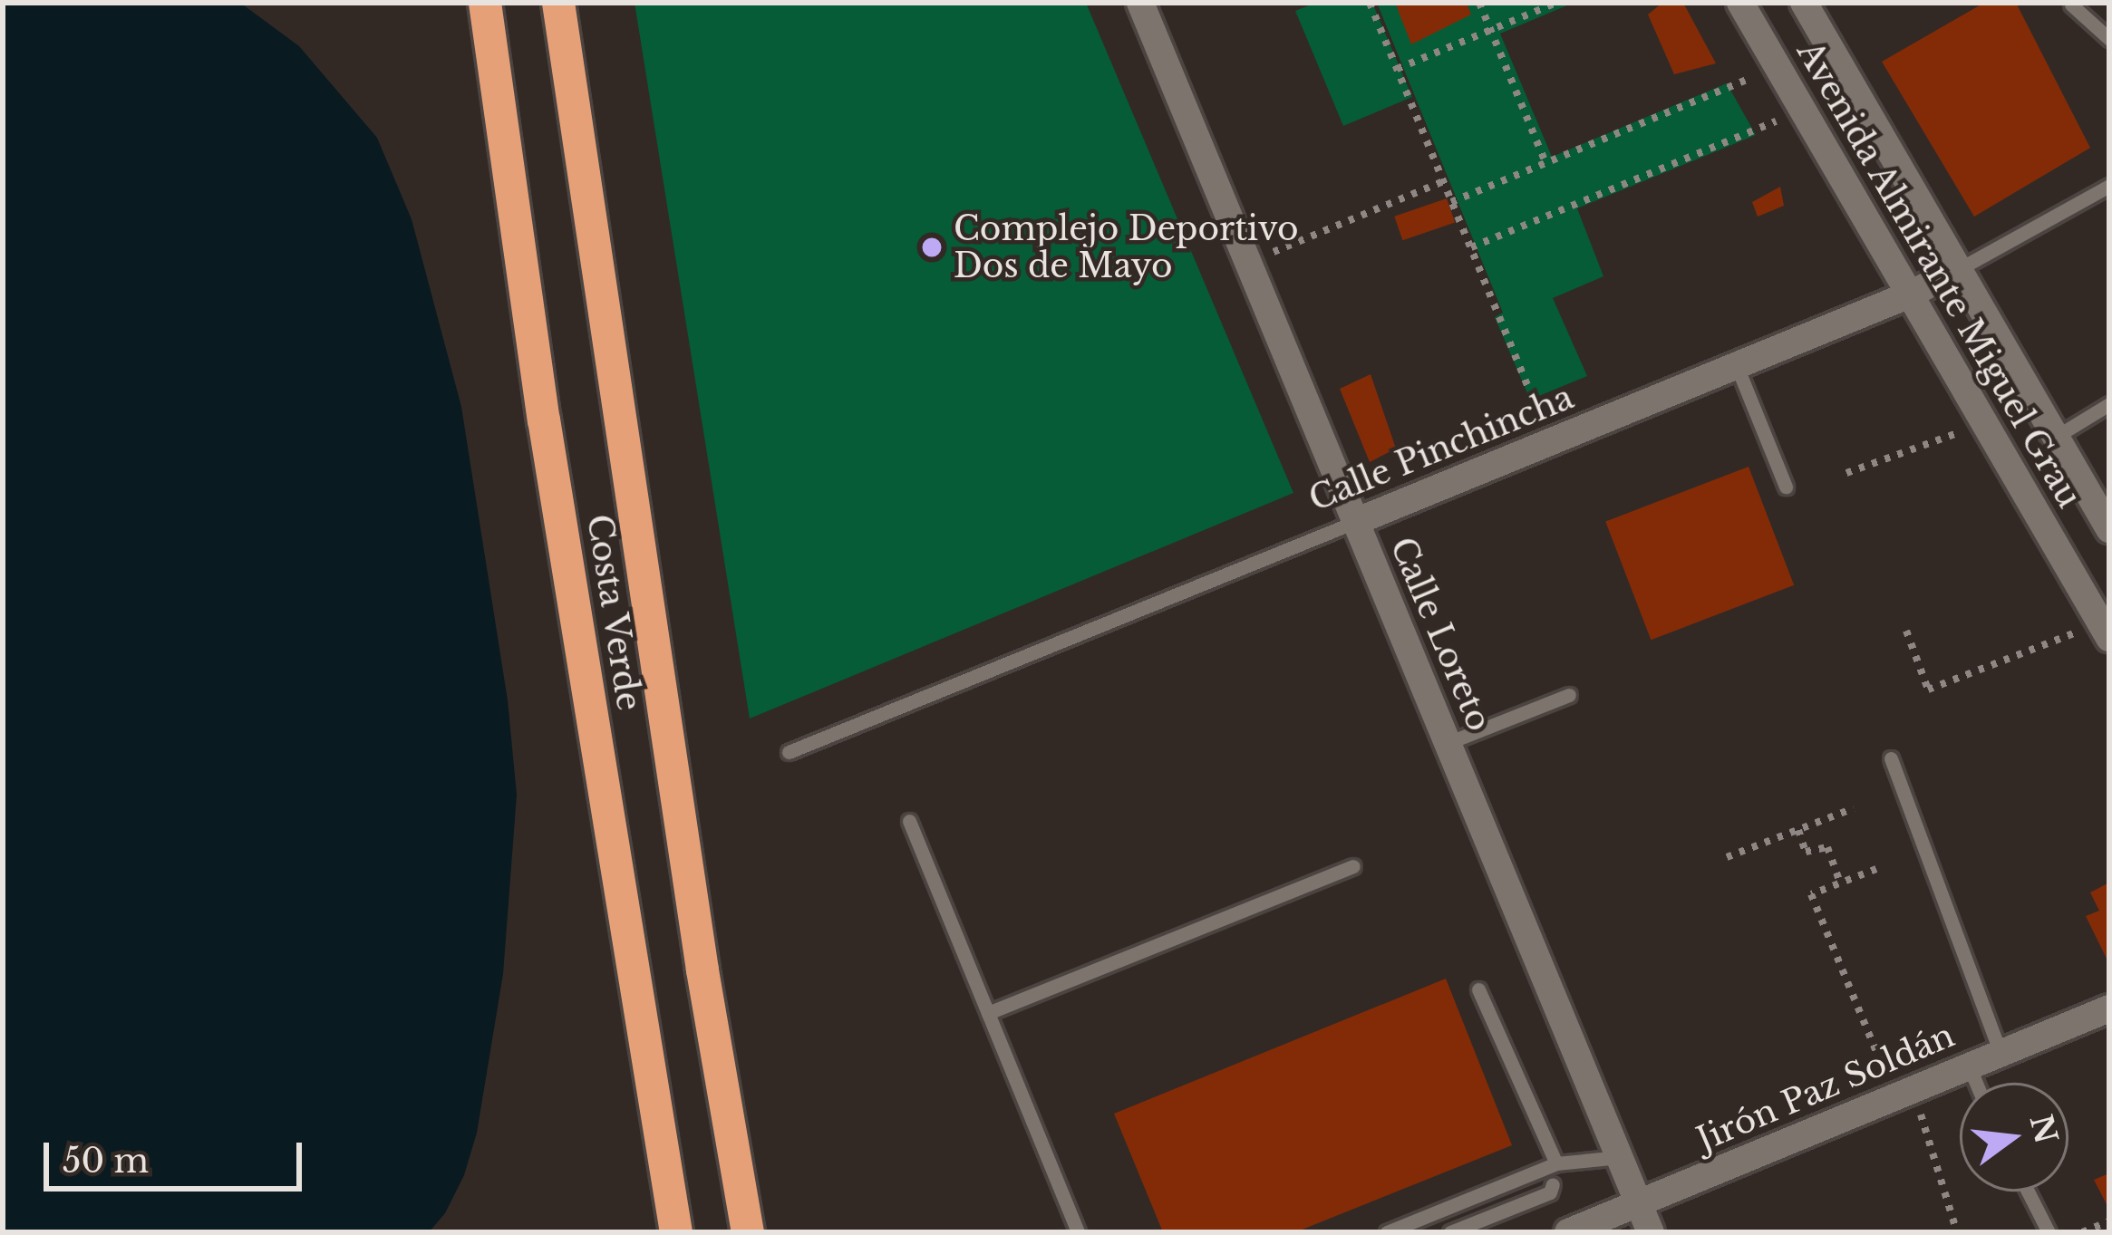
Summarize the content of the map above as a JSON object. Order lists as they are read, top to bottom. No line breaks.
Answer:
{"streets":{"highway":["Costa Verde"],"street":["Avenida Almirante Miguel Grau","Calle Pinchincha","Calle Loreto","Jirón Paz Soldán"]},"crossings":[["Avenida Almirante Miguel Grau","Calle Pinchincha"],["Calle Pinchincha","Calle Loreto"],["Calle Loreto","Jirón Paz Soldán"]],"places":["Complejo Deportivo Dos de Mayo"],"scale_bar":"50 m","north":"right"}
